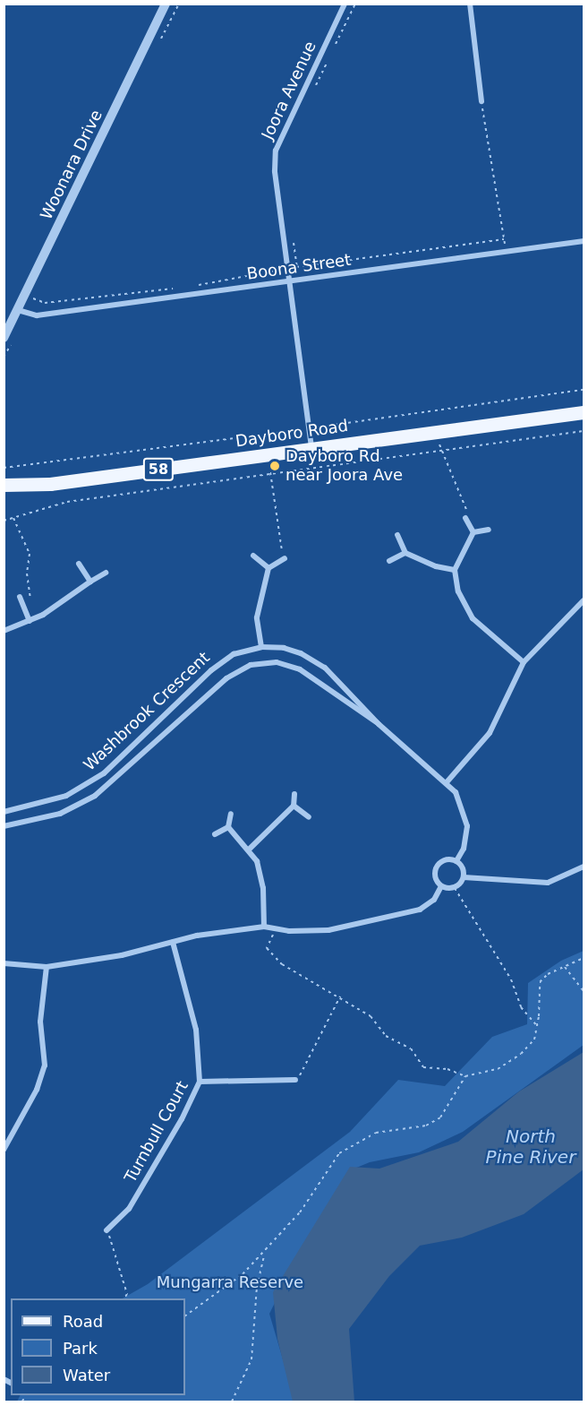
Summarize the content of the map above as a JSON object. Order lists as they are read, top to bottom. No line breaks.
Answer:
{"streets":{"main road":["Dayboro Road","58"],"street":["Joora Avenue","Woonara Drive","Boona Street","Washbrook Crescent","Turnbull Court"]},"crossings":[["Joora Avenue","Boona Street"],["Joora Avenue","Dayboro Road"],["Woonara Drive","Boona Street"]],"water":["North Pine River"],"parks":["Mungarra Reserve"],"places":["Dayboro Rd near Joora Ave"],"legend":["Road","Park","Water"]}
